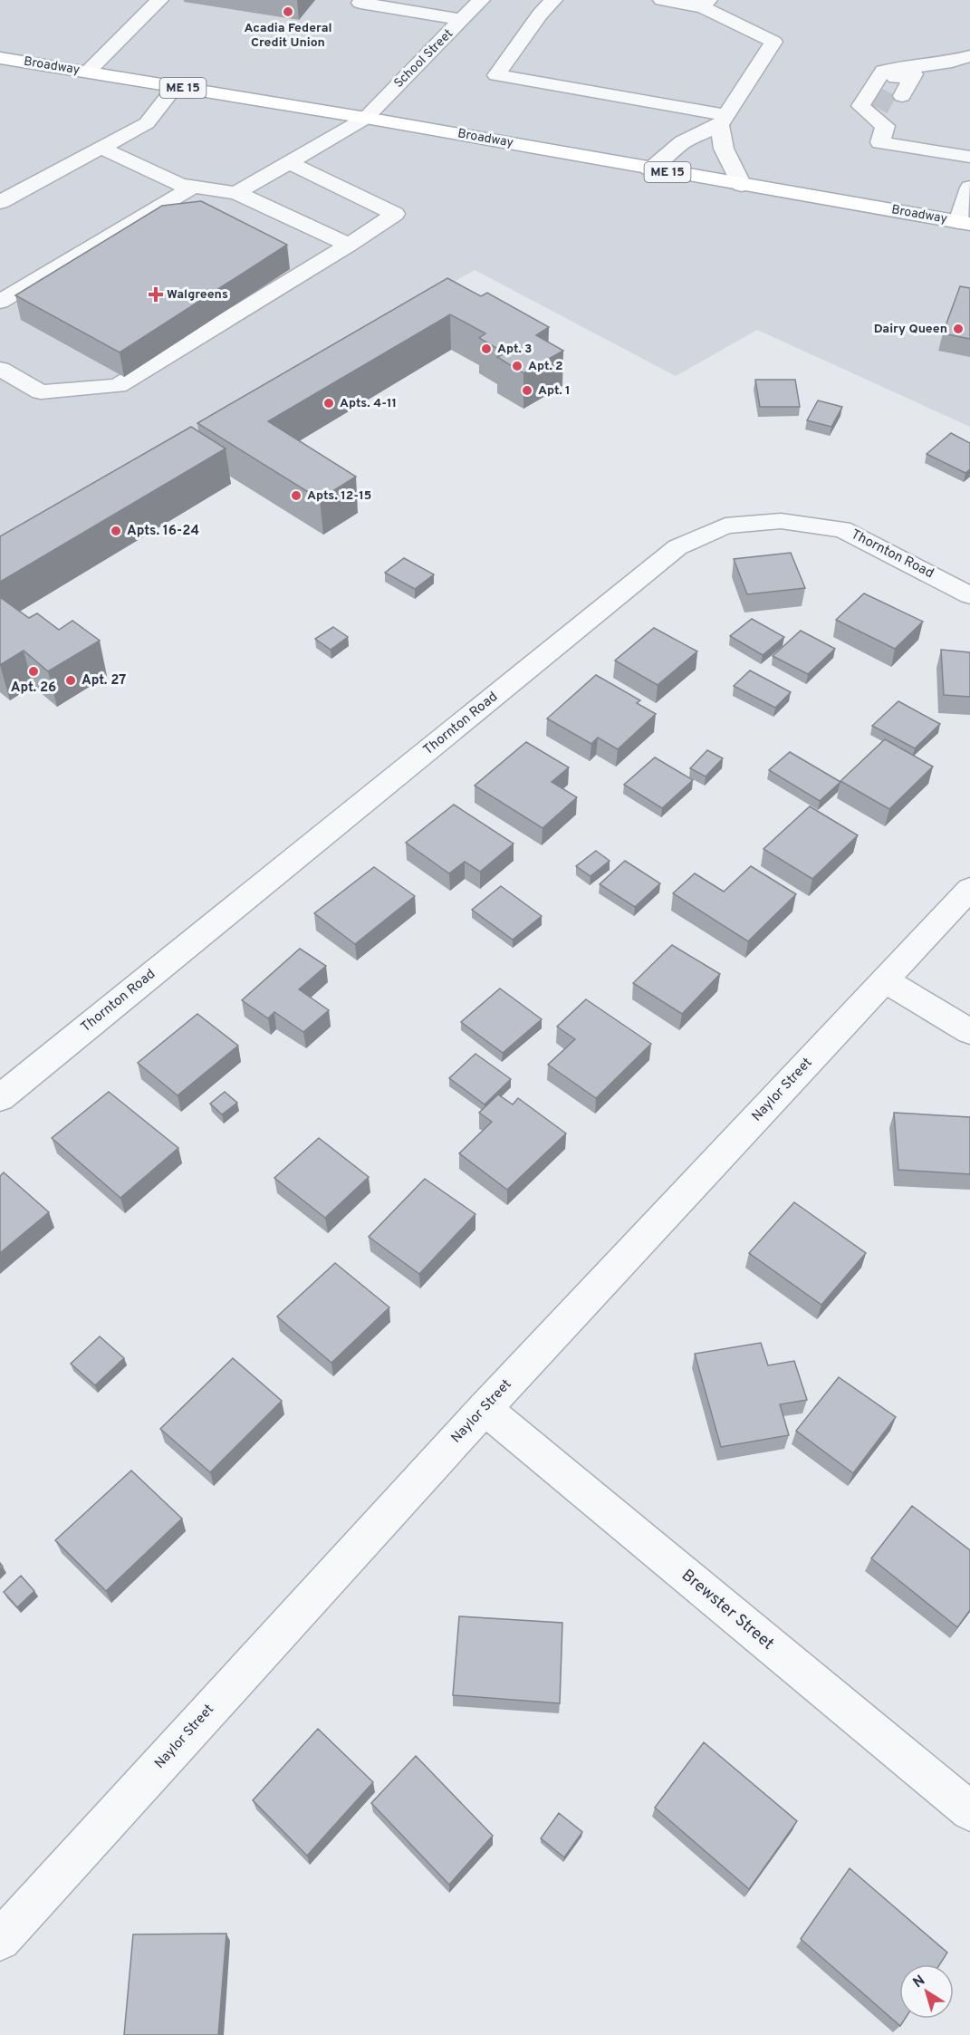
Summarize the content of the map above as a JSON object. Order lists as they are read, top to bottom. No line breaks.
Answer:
{"streets":{"main road":["Broadway","ME 15"],"street":["School Street","Thornton Road","Naylor Street","Brewster Street"]},"crossings":[["School Street","Broadway"],["Naylor Street","Brewster Street"]],"places":{"other":["Acadia Federal Credit Union","Dairy Queen","Apt. 3","Apt. 2","Apt. 1","Apts. 4-11","Apts. 12-15","Apts. 16-24","Apt. 26","Apt. 27"],"health":["Walgreens"]},"north":"top left"}
